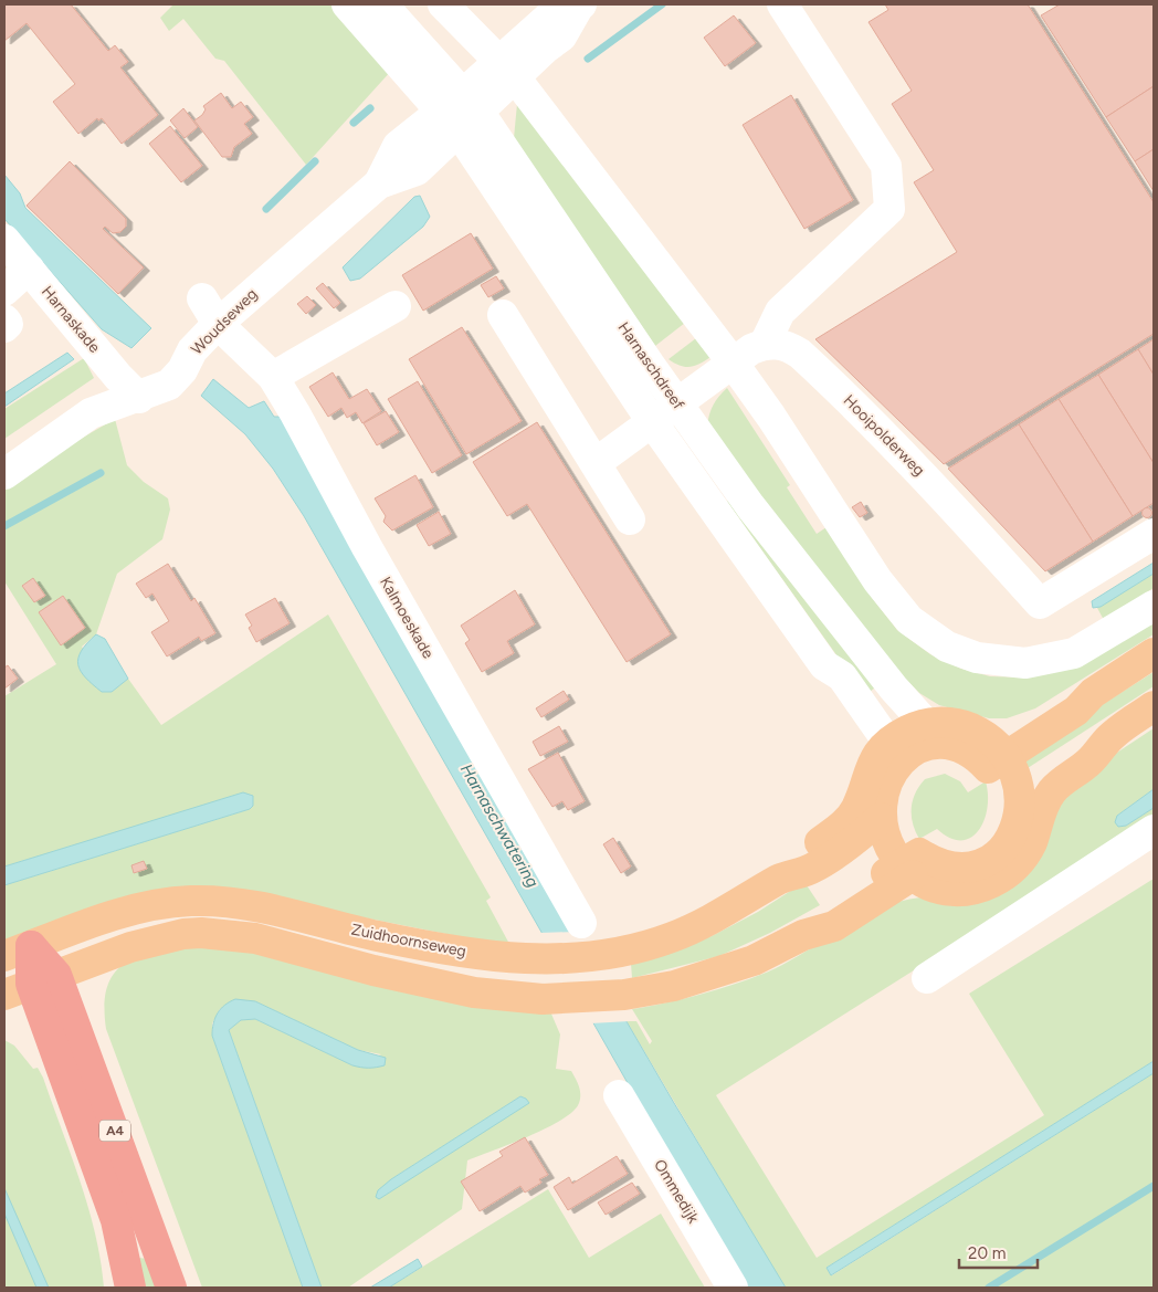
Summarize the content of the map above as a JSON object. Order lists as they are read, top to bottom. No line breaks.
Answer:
{"streets":{"highway":["A4"],"main road":["Zuidhoornseweg"],"street":["Harnaskade","Woudseweg","Harnaschdreef","Hooipolderweg","Kalmoeskade","Ommedijk"]},"crossings":[["Harnaskade","Woudseweg"],["Woudseweg","Harnaschdreef"],["Woudseweg","Kalmoeskade"],["Harnaschdreef","Zuidhoornseweg"]],"water":["Harnaschwatering"],"scale_bar":"20 m"}
